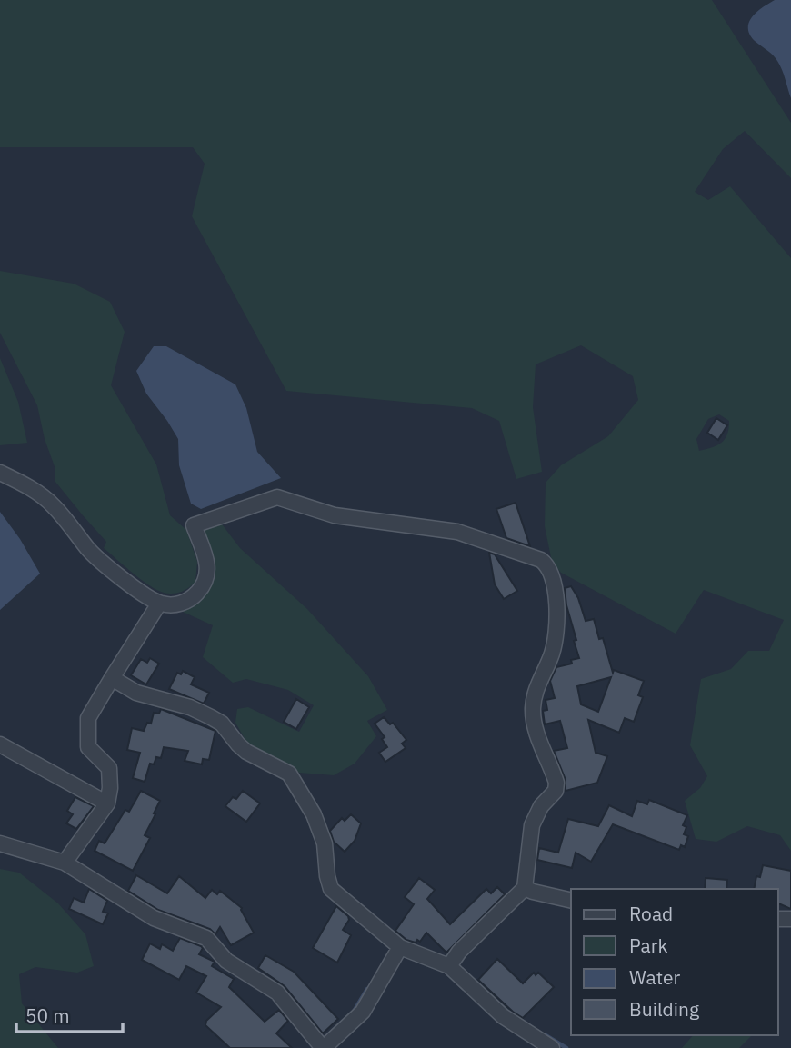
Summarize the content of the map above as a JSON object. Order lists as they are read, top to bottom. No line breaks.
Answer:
{"legend":["Road","Park","Water","Building"],"scale_bar":"50 m"}
